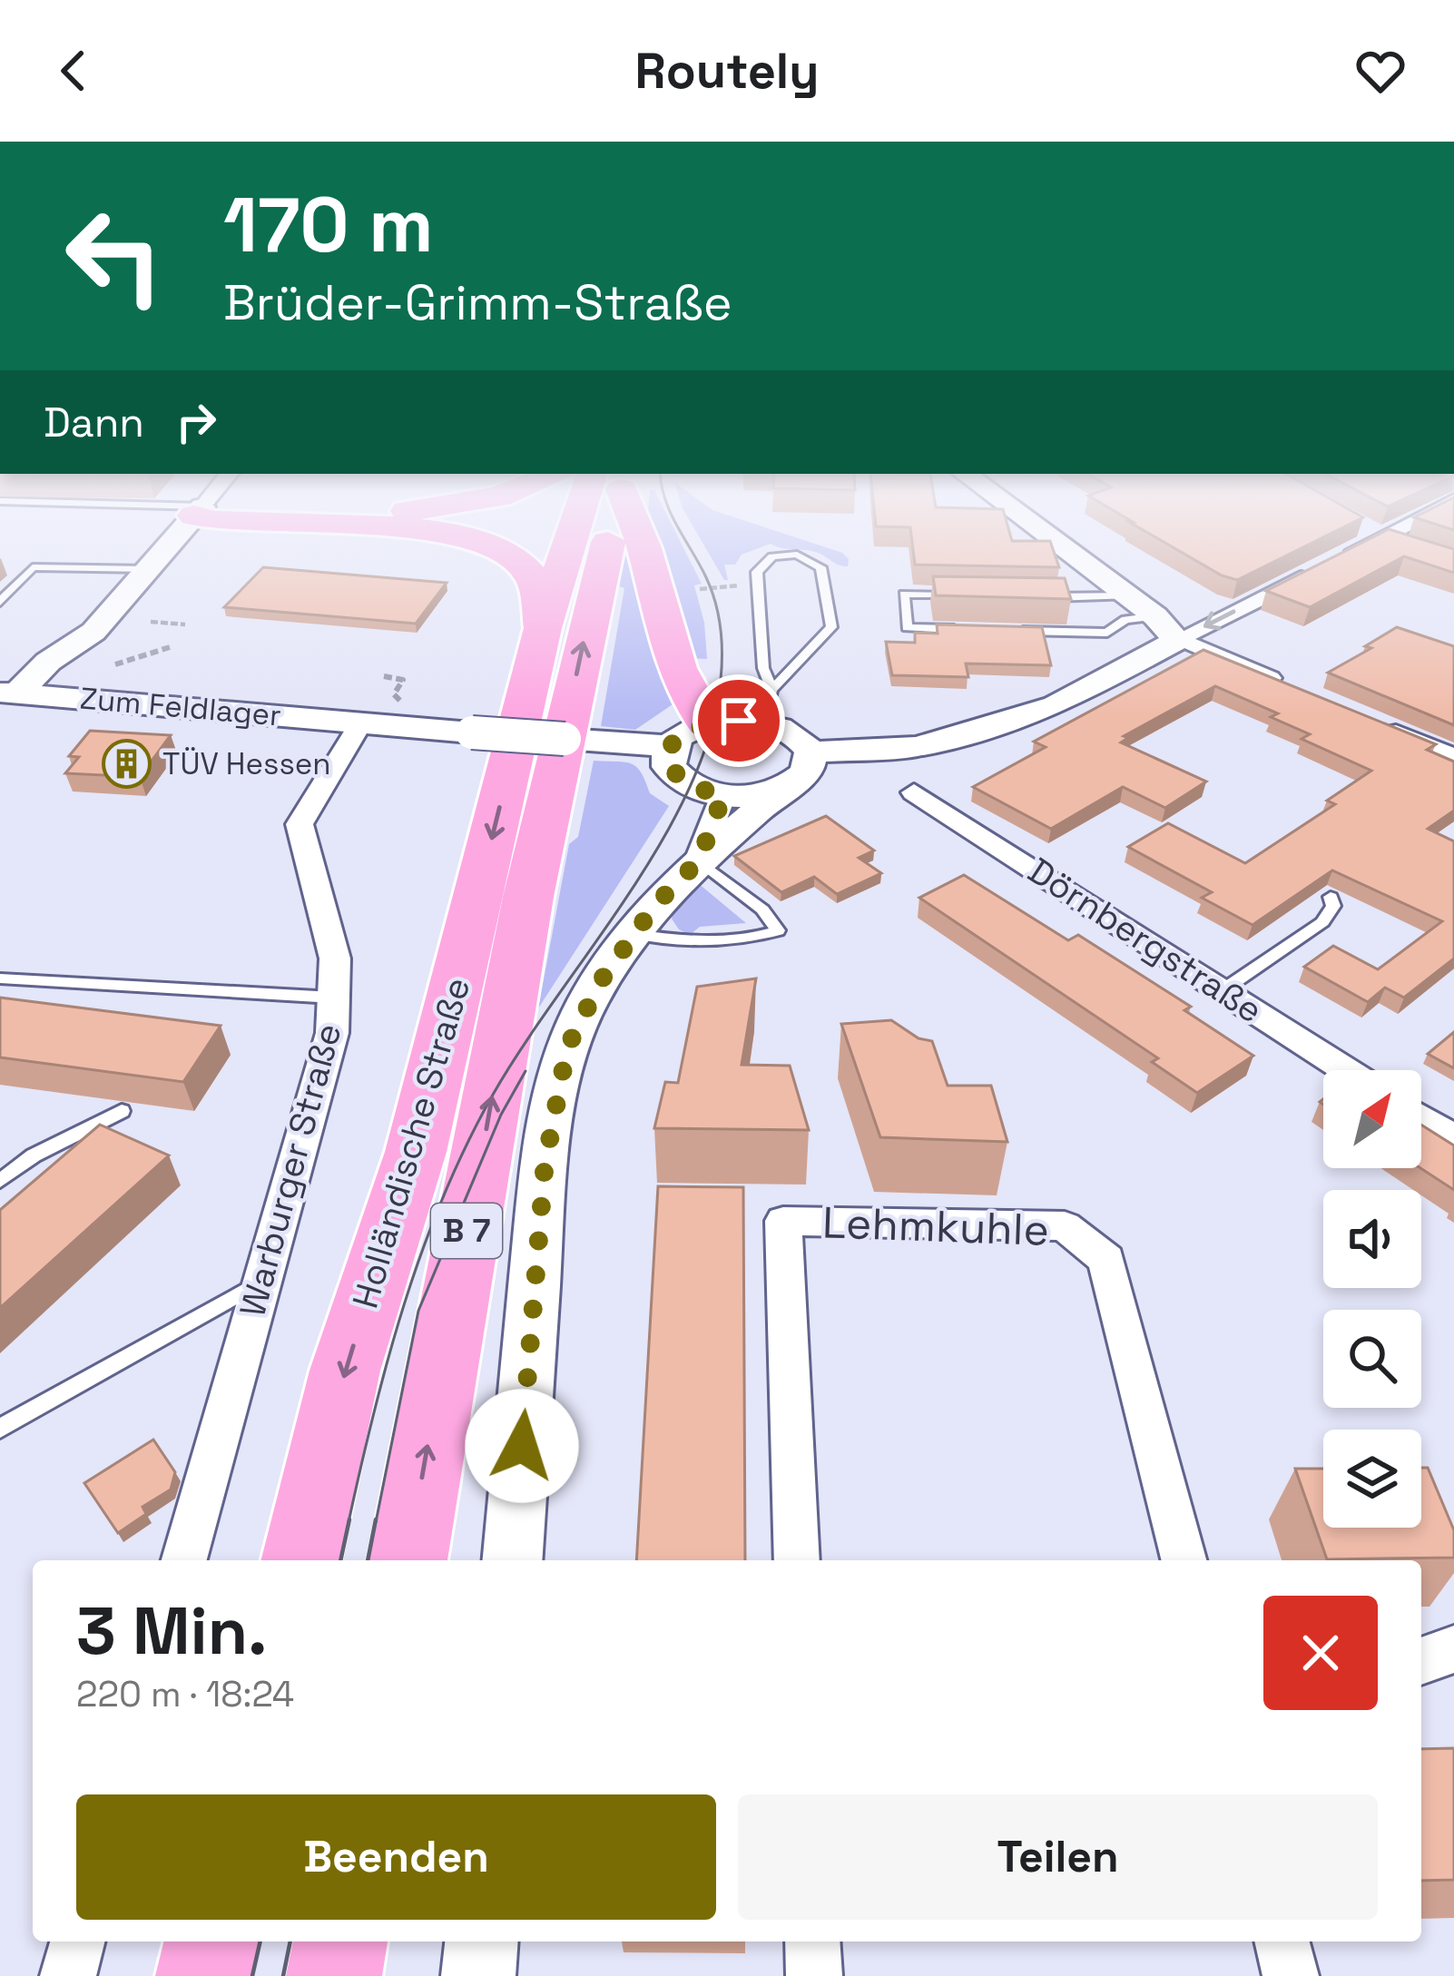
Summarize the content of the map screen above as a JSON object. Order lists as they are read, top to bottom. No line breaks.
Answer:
{"streets":{"highway":["Holländische Straße","B 7"],"street":["Zum Feldlager","Dörnbergstraße","Warburger Straße","Lehmkuhle"]},"crossings":[["Zum Feldlager","Holländische Straße"],["Zum Feldlager","Warburger Straße"]],"places":{"building":["TÜV Hessen"]},"north":"top right","page":{"header":"Routely","turn":["170 m","Brüder-Grimm-Straße"],"then":"Dann","heading":["3 Min.","220 m · 18:24"],"buttons":["Beenden","Teilen"]}}
